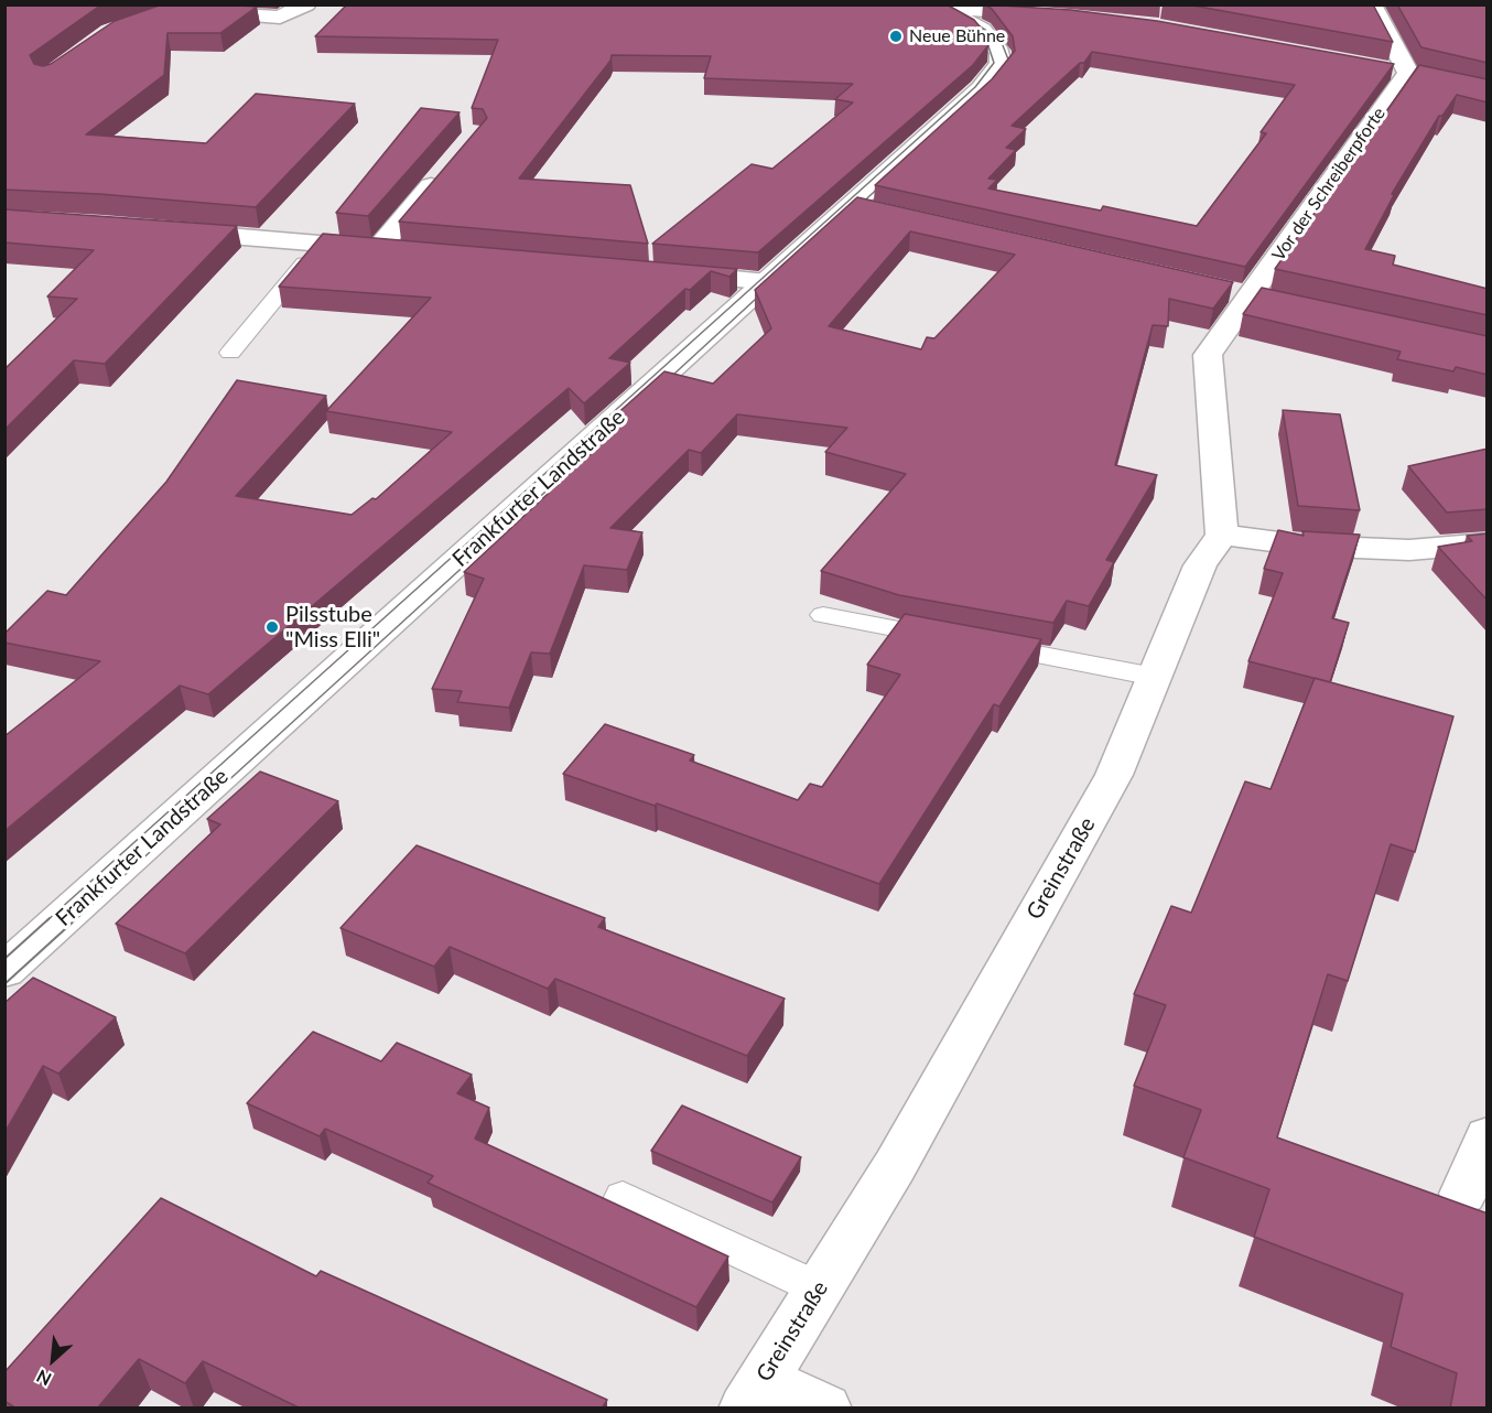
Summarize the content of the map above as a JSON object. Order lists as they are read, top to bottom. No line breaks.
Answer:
{"streets":{"street":["Vor der Schreiberpforte","Frankfurter Landstraße","Greinstraße"]},"crossings":[["Vor der Schreiberpforte","Greinstraße"]],"places":["Neue Bühne","Pilsstube \"Miss Elli\""],"north":"bottom left"}
